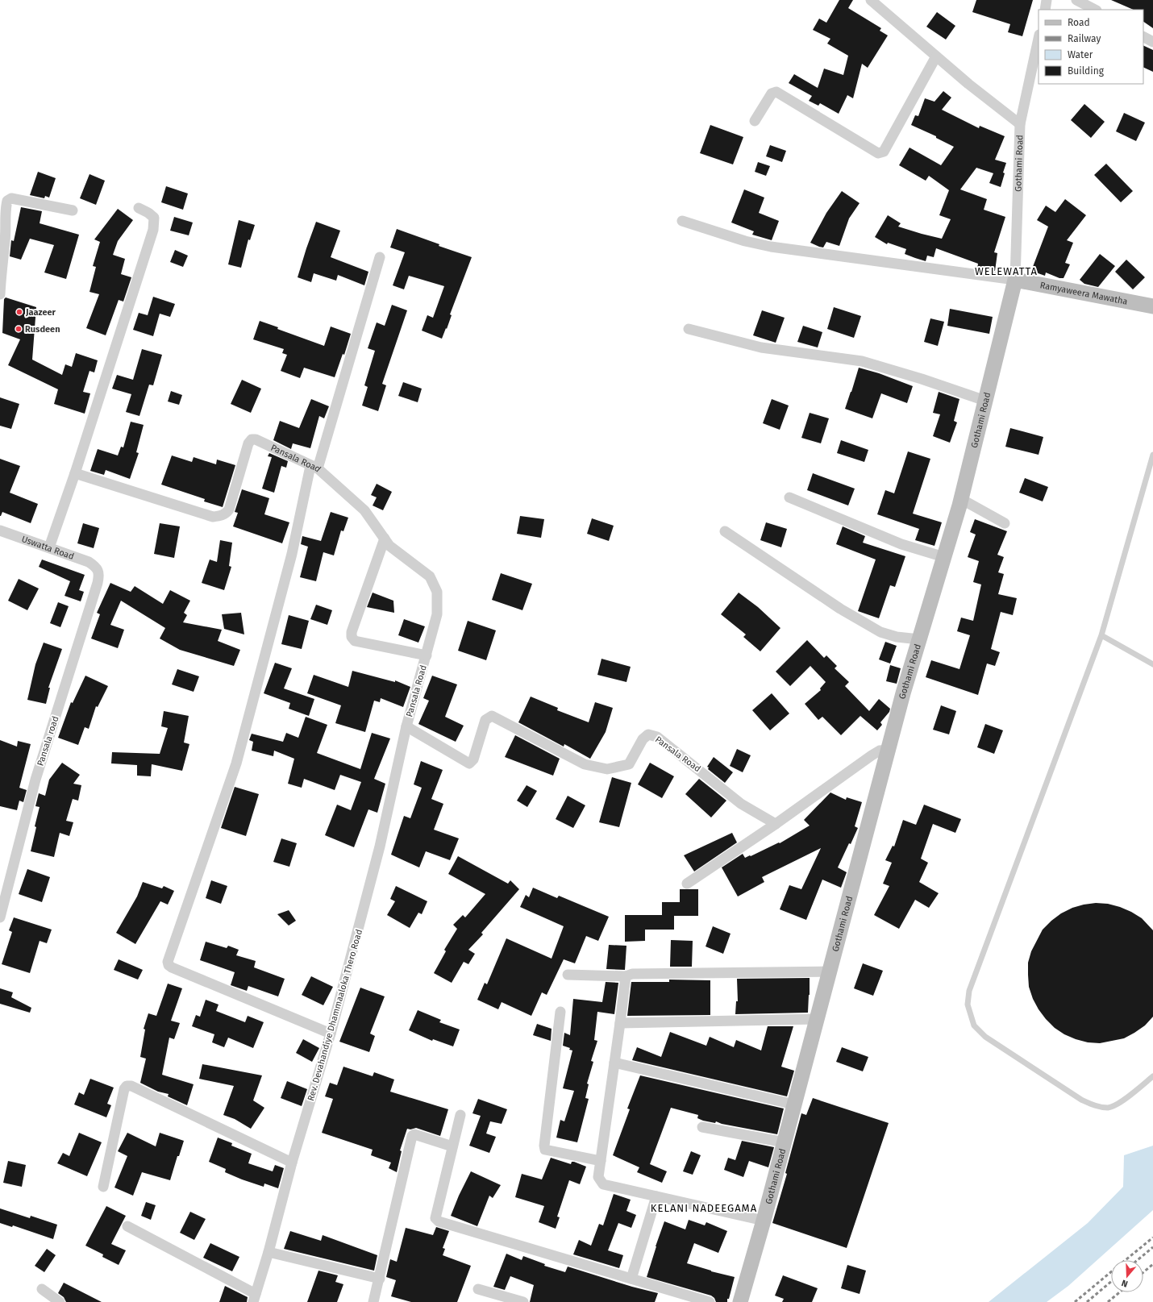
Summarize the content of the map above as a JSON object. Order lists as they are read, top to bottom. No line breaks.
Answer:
{"streets":{"street":["Gothami Road","Ramyaweera Mawatha","Pansala Road","Uswatta Road","Pansala road","Rev. Devahandiye Dhammaaloka Thero Road"]},"crossings":[["Gothami Road","Ramyaweera Mawatha"],["Pansala Road","Rev. Devahandiye Dhammaaloka Thero Road"],["Uswatta Road","Pansala road"]],"districts":["WELEWATTA","KELANI NADEEGAMA"],"places":["Jaazeer","Rusdeen"],"legend":["Road","Railway","Water","Building"],"north":"bottom"}
